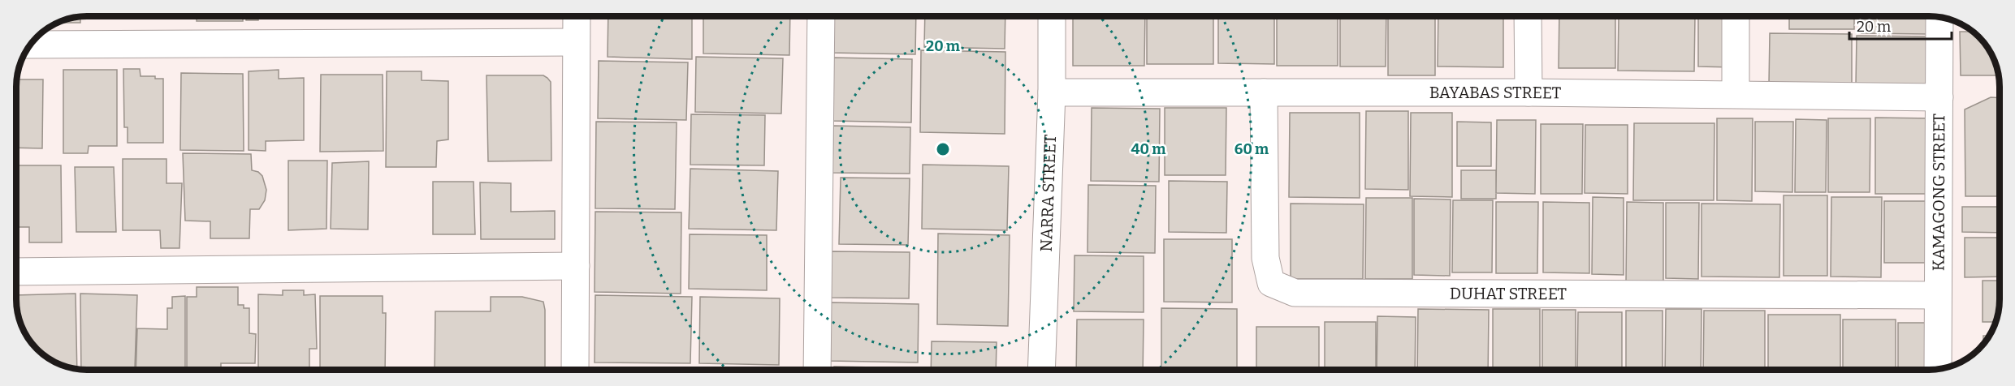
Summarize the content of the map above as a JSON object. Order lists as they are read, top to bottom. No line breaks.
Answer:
{"streets":{"street":["BAYABAS STREET","NARRA STREET","KAMAGONG STREET","DUHAT STREET"]},"crossings":[["BAYABAS STREET","NARRA STREET"],["BAYABAS STREET","KAMAGONG STREET"],["BAYABAS STREET","DUHAT STREET"],["KAMAGONG STREET","DUHAT STREET"]],"scale_bar":"20 m","rings":["20 m","40 m","60 m"]}
